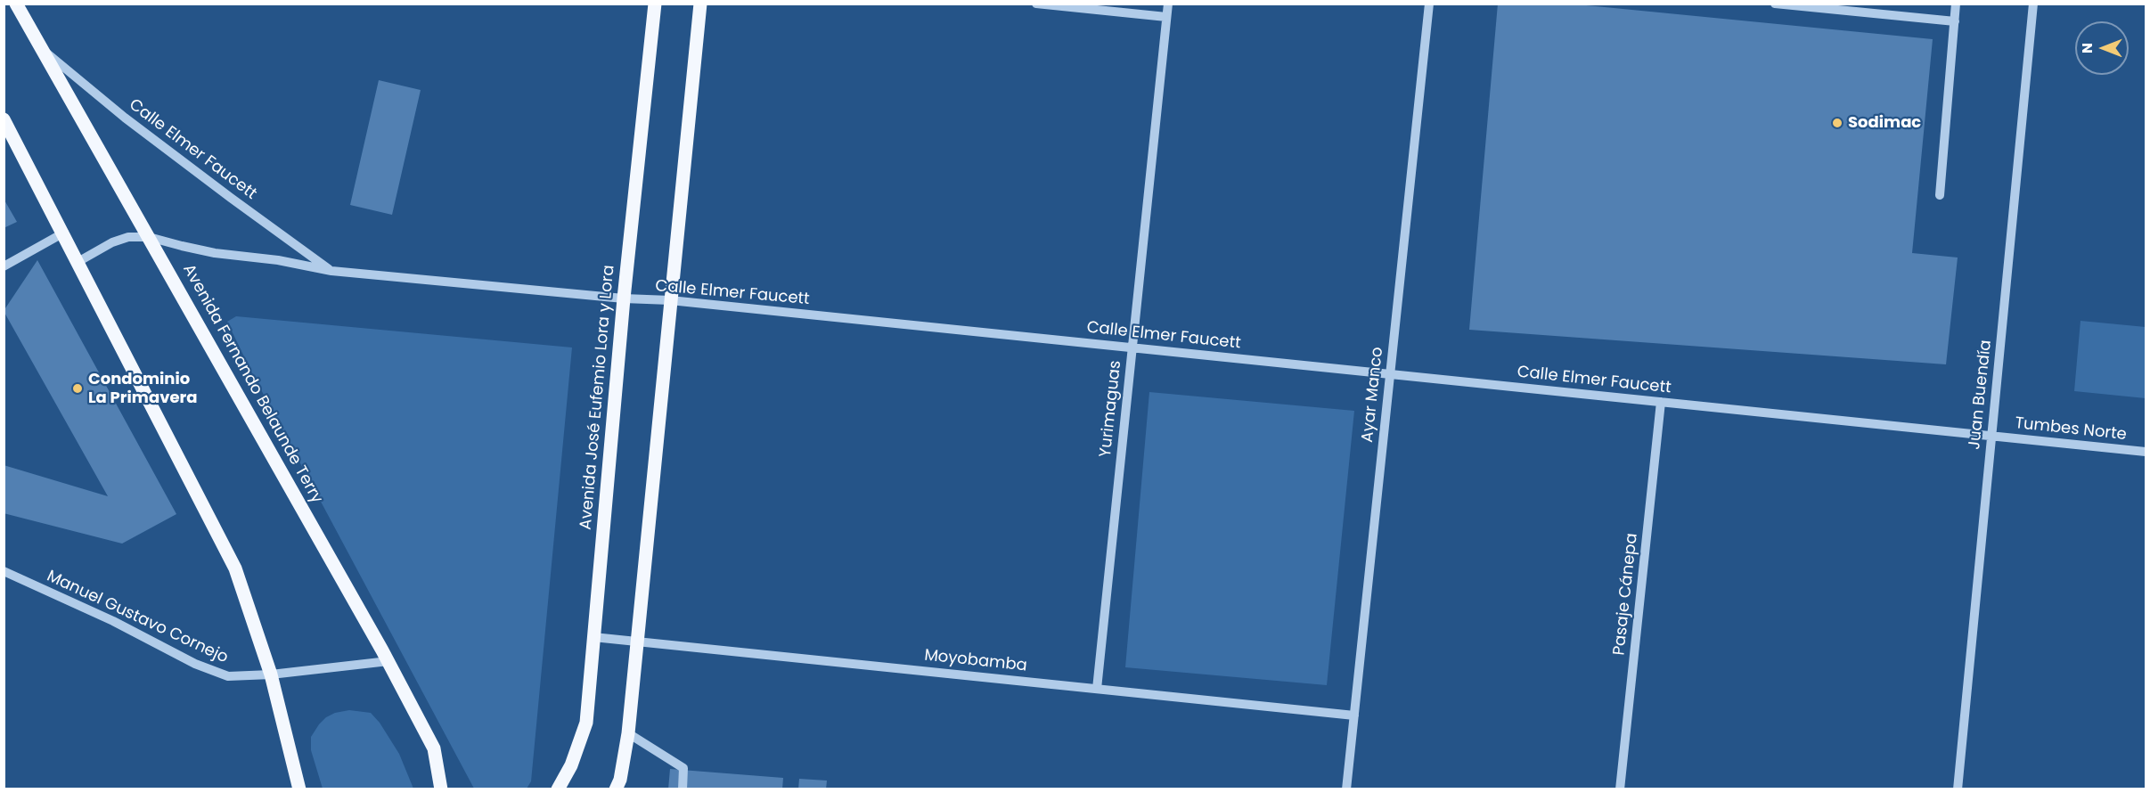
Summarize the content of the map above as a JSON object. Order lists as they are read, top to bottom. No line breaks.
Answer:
{"streets":{"main road":["Avenida Fernando Belaunde Terry","Avenida José Eufemio Lora y Lora"],"street":["Calle Elmer Faucett","Ayar Manco","Juan Buendía","Yurimaguas","Tumbes Norte","Pasaje Cánepa","Manuel Gustavo Cornejo","Moyobamba"]},"crossings":[["Calle Elmer Faucett","Avenida Fernando Belaunde Terry"],["Calle Elmer Faucett","Ayar Manco"],["Calle Elmer Faucett","Juan Buendía"],["Calle Elmer Faucett","Avenida José Eufemio Lora y Lora"],["Calle Elmer Faucett","Yurimaguas"],["Calle Elmer Faucett","Tumbes Norte"],["Calle Elmer Faucett","Pasaje Cánepa"],["Avenida Fernando Belaunde Terry","Manuel Gustavo Cornejo"],["Ayar Manco","Moyobamba"],["Juan Buendía","Tumbes Norte"],["Avenida José Eufemio Lora y Lora","Moyobamba"],["Yurimaguas","Moyobamba"]],"places":["Sodimac","Condominio La Primavera"],"north":"left"}
